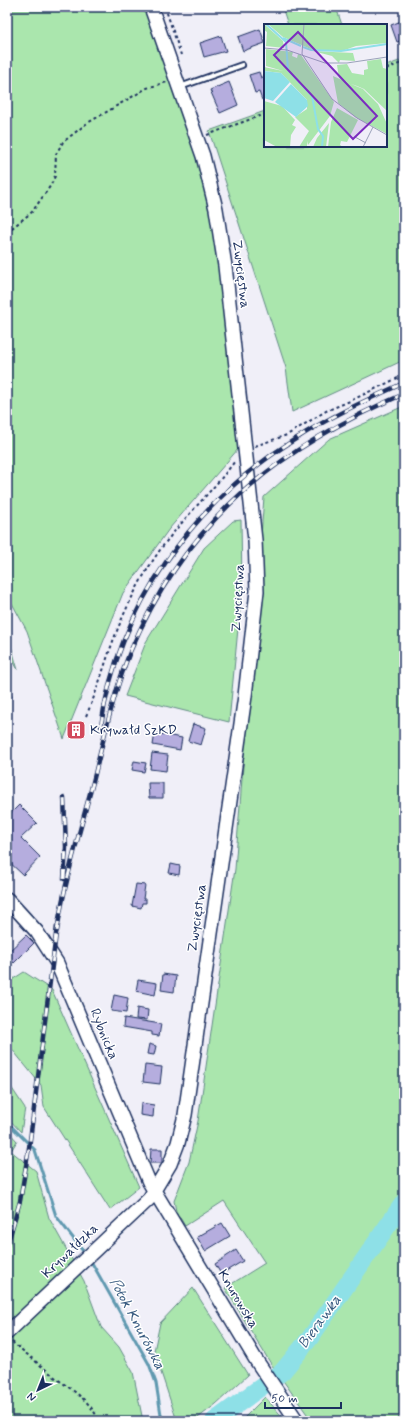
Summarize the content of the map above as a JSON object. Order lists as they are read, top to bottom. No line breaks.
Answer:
{"streets":{"main road":["Zwycięstwa","Rybnicka","Krywałdzka","Knurowska"]},"crossings":[["Zwycięstwa","Rybnicka"],["Zwycięstwa","Krywałdzka"],["Zwycięstwa","Knurowska"],["Rybnicka","Krywałdzka"],["Rybnicka","Knurowska"],["Krywałdzka","Knurowska"]],"water":["Bierawka","Potok Knurówka"],"places":{"building":["Krywałd SzKD"]},"scale_bar":"50 m","north":"bottom left"}
